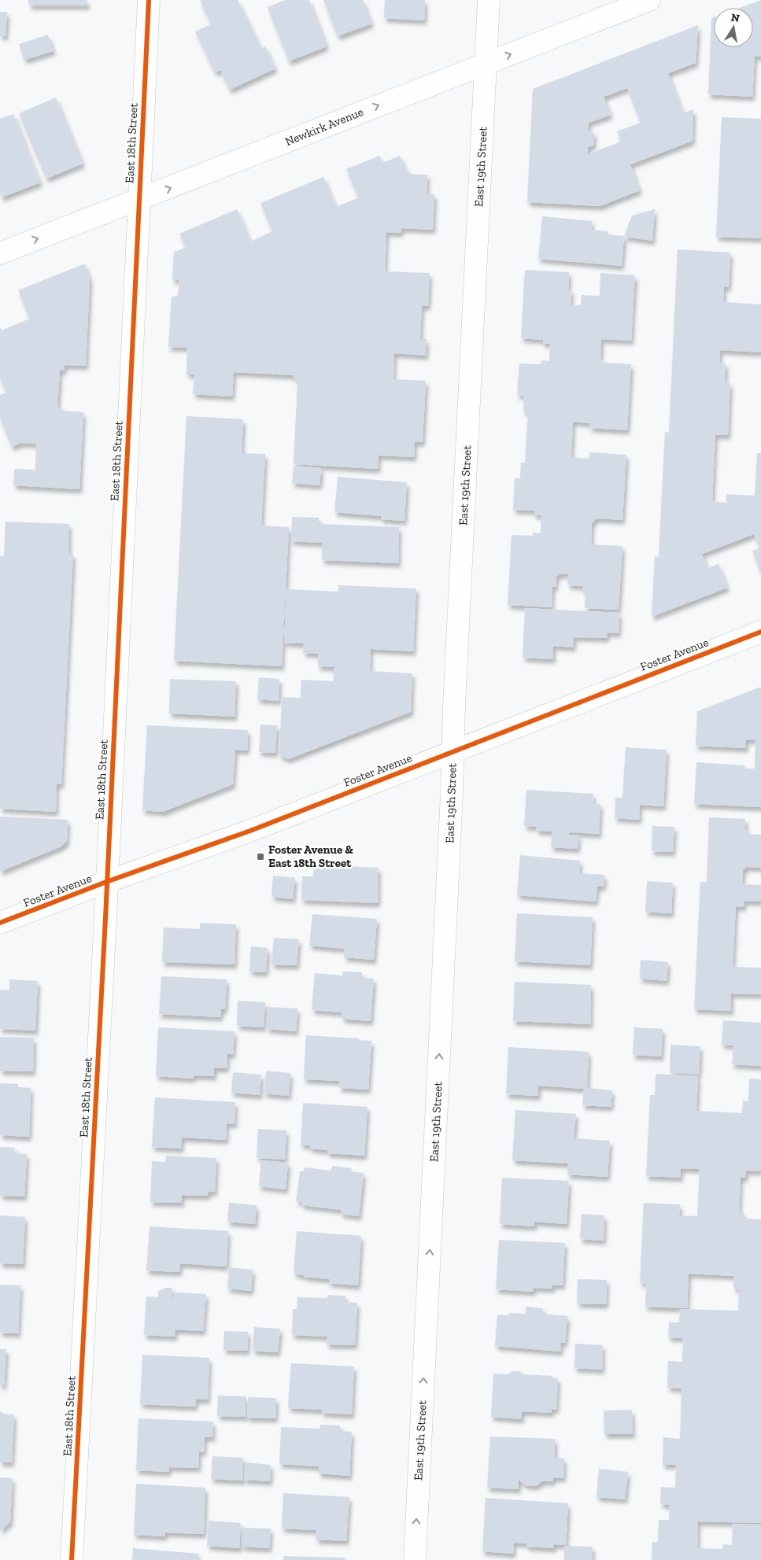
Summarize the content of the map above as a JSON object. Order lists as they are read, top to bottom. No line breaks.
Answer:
{"streets":{"street":["Newkirk Avenue","East 18th Street","East 19th Street","Foster Avenue"]},"crossings":[["Newkirk Avenue","East 18th Street"],["Newkirk Avenue","East 19th Street"],["East 18th Street","Foster Avenue"],["East 19th Street","Foster Avenue"]],"one_way":["Newkirk Avenue","East 19th Street"],"places":{"transit":["Foster Avenue & East 18th Street"]},"north":"top"}
